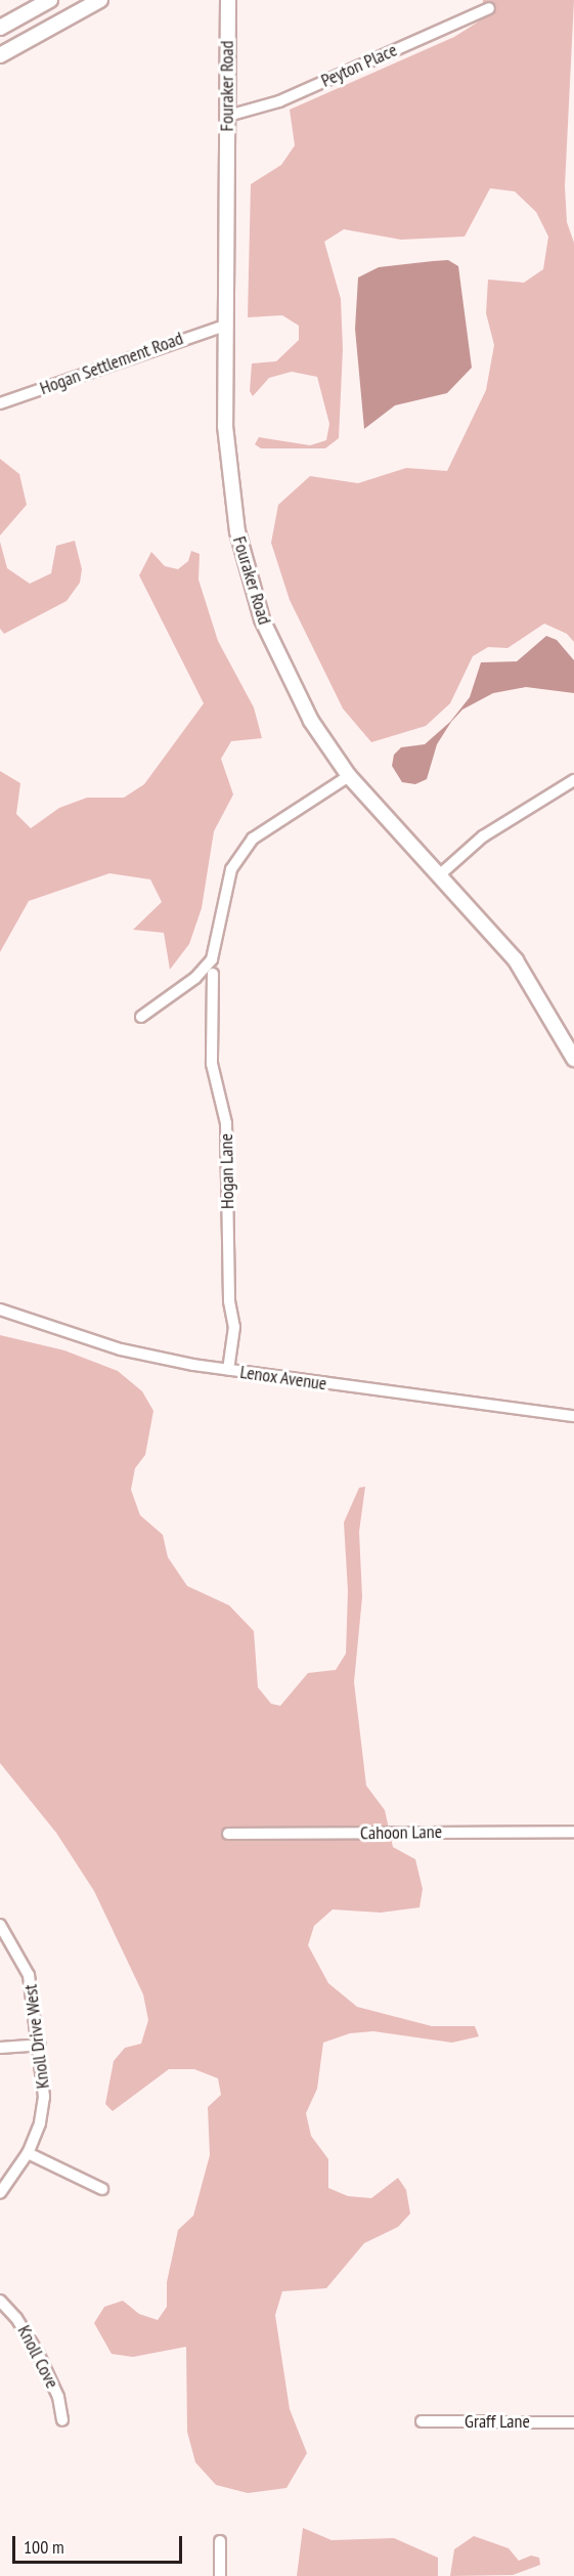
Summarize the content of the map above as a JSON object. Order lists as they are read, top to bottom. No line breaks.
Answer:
{"streets":{"main road":["Fouraker Road"],"street":["Peyton Place","Hogan Settlement Road","Hogan Lane","Lenox Avenue","Cahoon Lane","Knoll Drive West","Knoll Cove","Graff Lane"]},"crossings":[["Peyton Place","Fouraker Road"],["Fouraker Road","Hogan Settlement Road"],["Hogan Lane","Lenox Avenue"]],"scale_bar":"100 m"}
